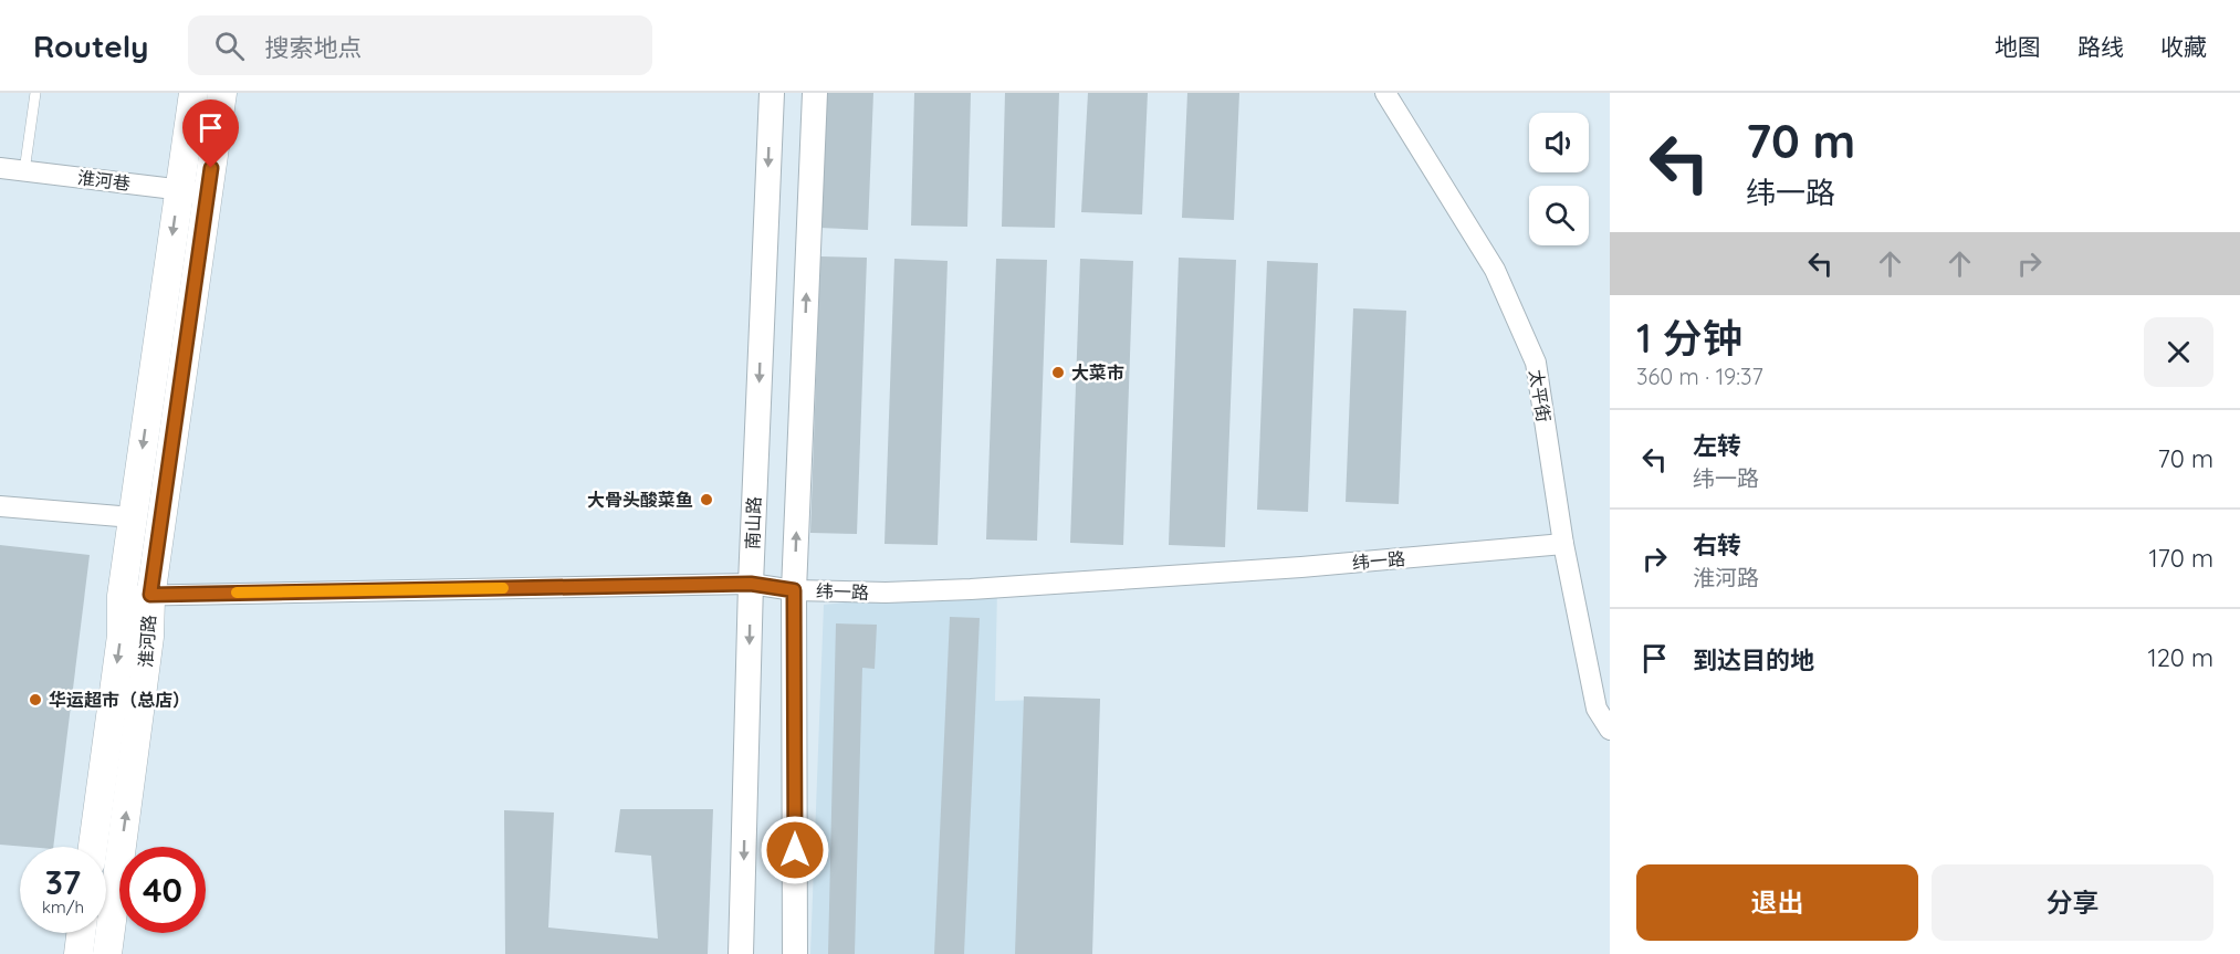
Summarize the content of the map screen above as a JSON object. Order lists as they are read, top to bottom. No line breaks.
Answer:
{"streets":{"main road":["淮河路"],"street":["淮河巷","太平街","南山路","纬一路"]},"crossings":[["淮河巷","淮河路"],["太平街","纬一路"],["南山路","纬一路"],["纬一路","淮河路"]],"places":["大菜市","大骨头酸菜鱼","华运超市（总店）"],"page":{"header":"Routely","search":"搜索地点","nav":["地图","路线","收藏"],"turn":["70 m","纬一路"],"heading":["1 分钟","360 m · 19:37"],"list":[{"name":"左转","note":"纬一路","value":"70 m"},{"name":"右转","note":"淮河路","value":"170 m"},{"name":"到达目的地","value":"120 m"}],"speed":"37 km/h","limit":"40","buttons":["退出","分享"]}}
